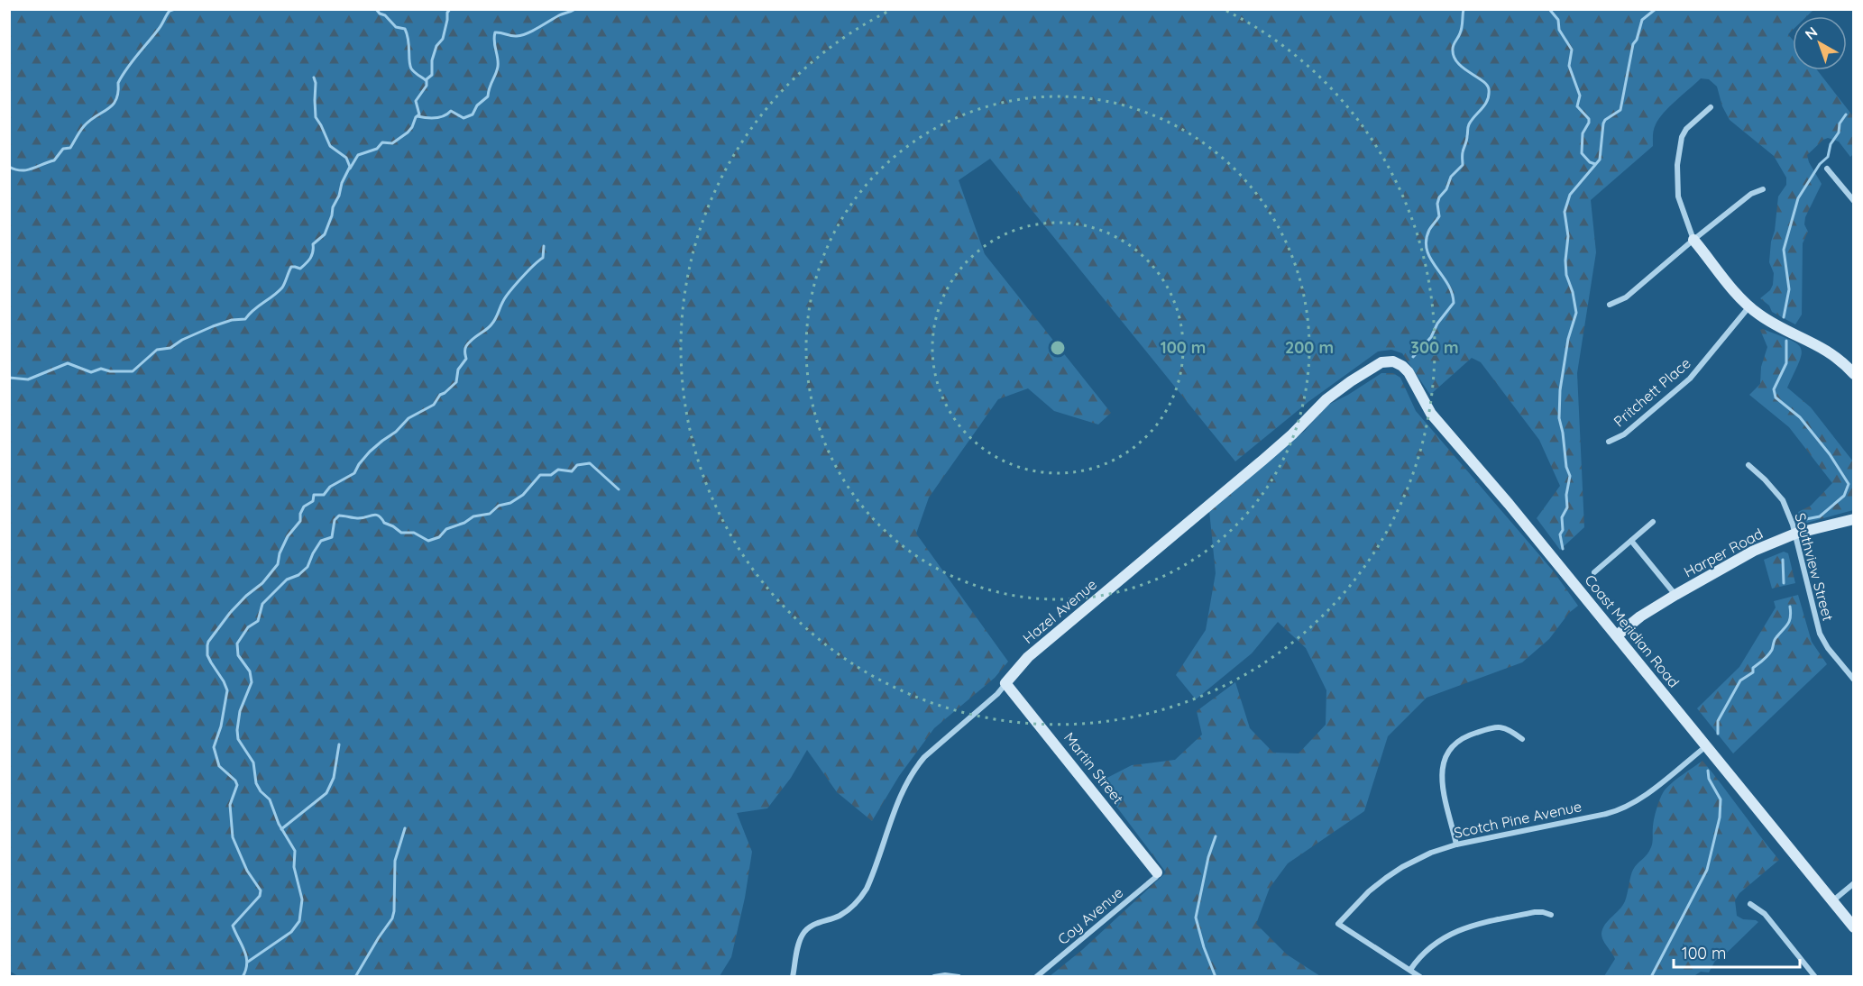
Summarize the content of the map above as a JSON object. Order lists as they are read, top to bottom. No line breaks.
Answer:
{"streets":{"street":["Pritchett Place","Harper Road","Southview Street","Hazel Avenue","Coast Meridian Road","Martin Street","Scotch Pine Avenue","Coy Avenue"]},"crossings":[["Harper Road","Southview Street"],["Harper Road","Coast Meridian Road"],["Hazel Avenue","Coast Meridian Road"],["Hazel Avenue","Martin Street"],["Coast Meridian Road","Scotch Pine Avenue"],["Martin Street","Coy Avenue"]],"scale_bar":"100 m","north":"top left","rings":["100 m","200 m","300 m"]}
